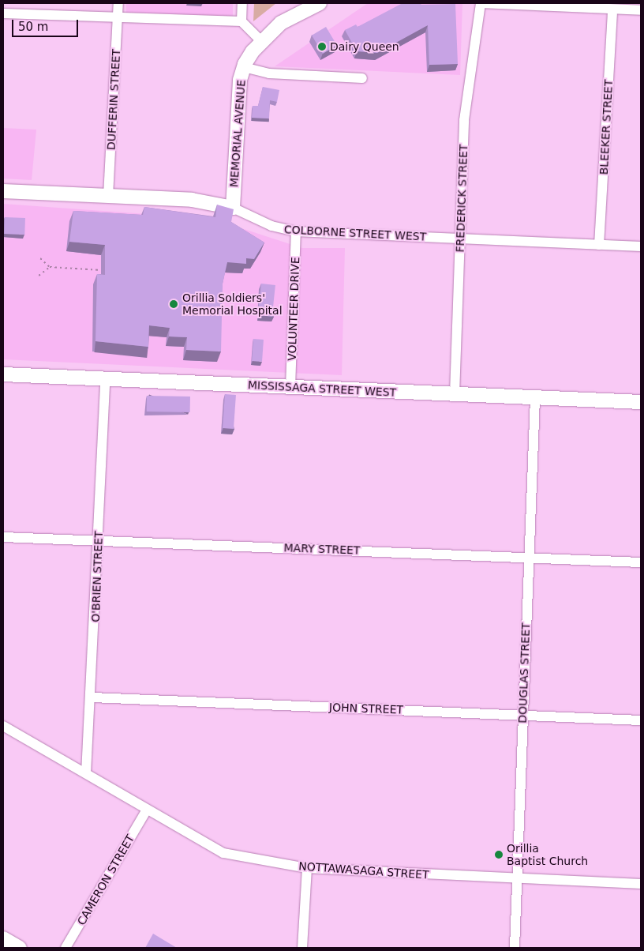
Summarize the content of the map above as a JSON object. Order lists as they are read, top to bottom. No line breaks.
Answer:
{"streets":{"street":["DUFFERIN STREET","BLEEKER STREET","MEMORIAL AVENUE","FREDERICK STREET","COLBORNE STREET WEST","VOLUNTEER DRIVE","MISSISSAGA STREET WEST","MARY STREET","O'BRIEN STREET","DOUGLAS STREET","JOHN STREET","NOTTAWASAGA STREET","CAMERON STREET"]},"crossings":[["DUFFERIN STREET","COLBORNE STREET WEST"],["BLEEKER STREET","COLBORNE STREET WEST"],["MEMORIAL AVENUE","COLBORNE STREET WEST"],["FREDERICK STREET","COLBORNE STREET WEST"],["FREDERICK STREET","MISSISSAGA STREET WEST"],["COLBORNE STREET WEST","VOLUNTEER DRIVE"],["VOLUNTEER DRIVE","MISSISSAGA STREET WEST"],["MISSISSAGA STREET WEST","O'BRIEN STREET"],["MISSISSAGA STREET WEST","DOUGLAS STREET"],["MARY STREET","O'BRIEN STREET"],["MARY STREET","DOUGLAS STREET"],["O'BRIEN STREET","JOHN STREET"],["O'BRIEN STREET","NOTTAWASAGA STREET"],["DOUGLAS STREET","JOHN STREET"],["DOUGLAS STREET","NOTTAWASAGA STREET"],["NOTTAWASAGA STREET","CAMERON STREET"]],"places":["Dairy Queen","Orillia Soldiers' Memorial Hospital","Orillia Baptist Church"],"scale_bar":"50 m"}
